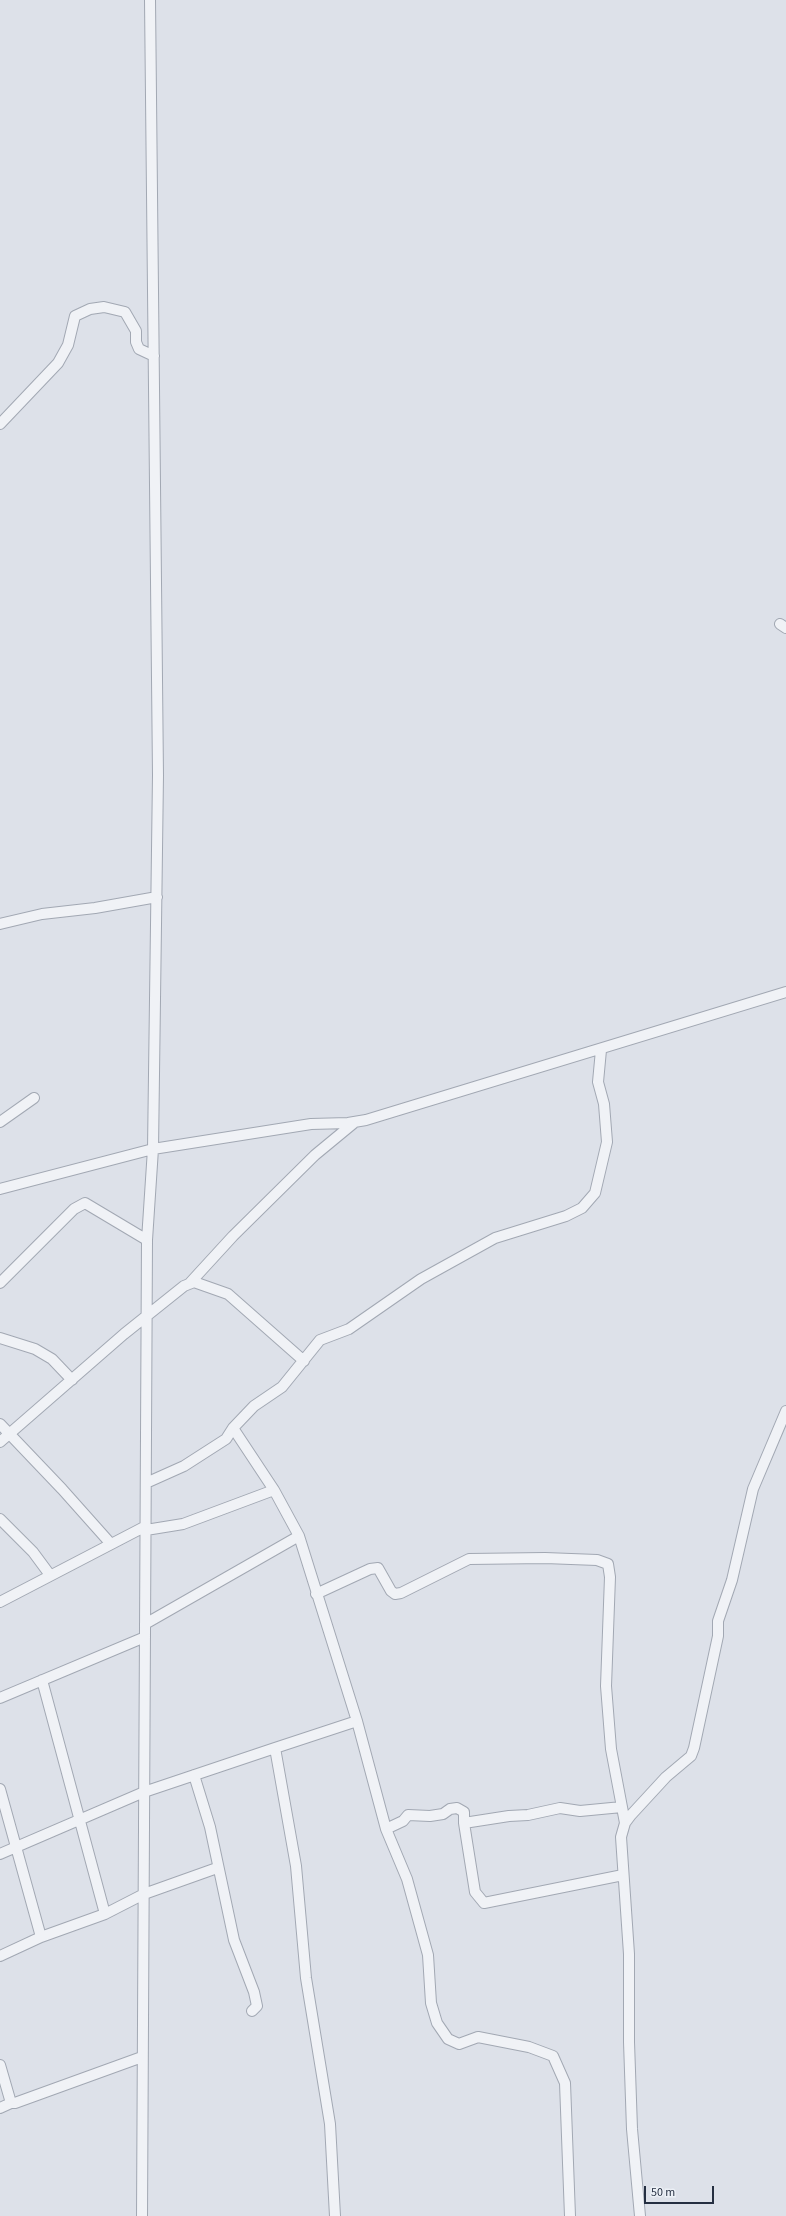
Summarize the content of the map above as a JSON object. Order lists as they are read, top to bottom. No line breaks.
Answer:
{"scale_bar":"50 m"}
